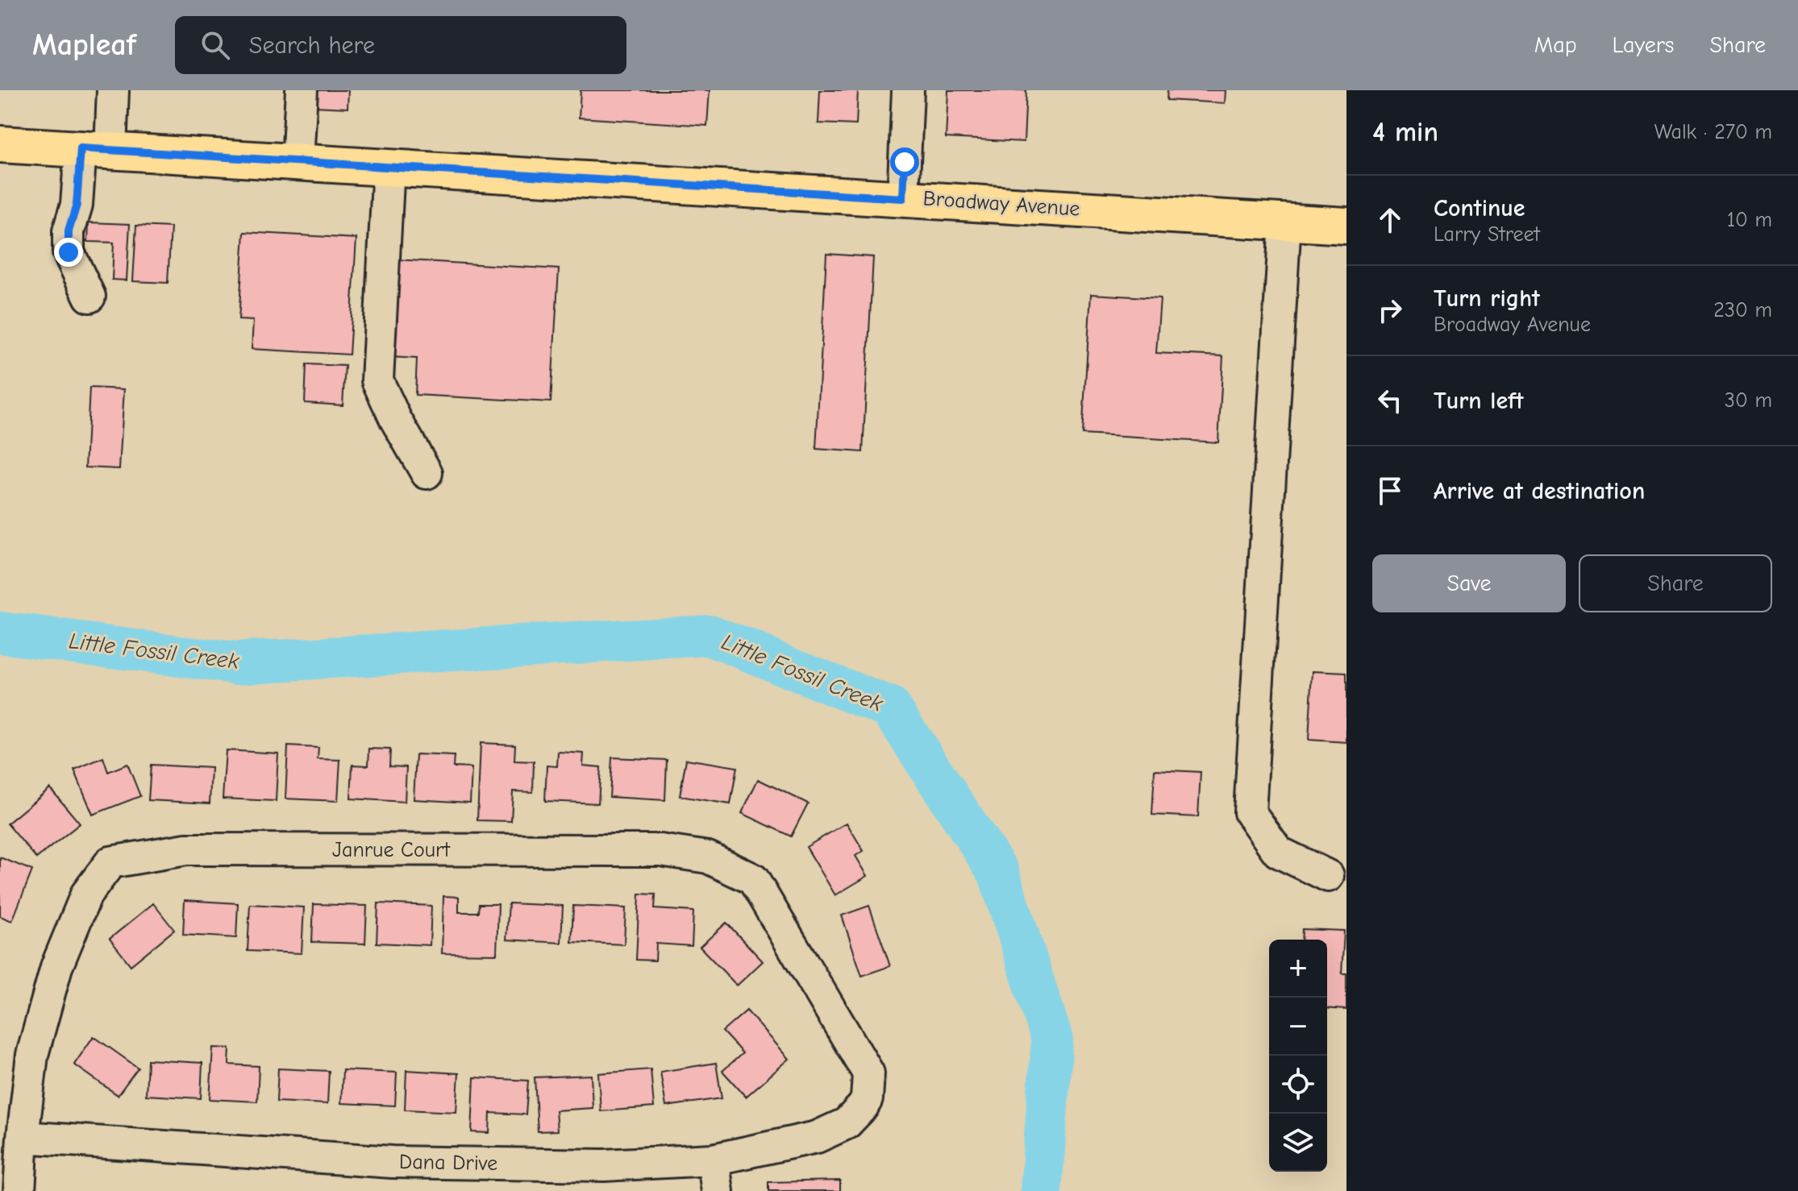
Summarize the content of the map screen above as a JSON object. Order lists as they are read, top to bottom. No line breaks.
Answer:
{"streets":{"main road":["Broadway Avenue"],"street":["Janrue Court","Dana Drive"]},"crossings":[["Janrue Court","Dana Drive"]],"water":["Little Fossil Creek"],"page":{"header":"Mapleaf","search":"Search here","nav":["Map","Layers","Share"],"heading":["4 min","Walk · 270 m"],"list":[["Continue","Larry Street","10 m"],["Turn right","Broadway Avenue","230 m"],["Turn left","30 m"],"Arrive at destination"],"buttons":["Save","Share"],"map_buttons":["+","−"]}}
